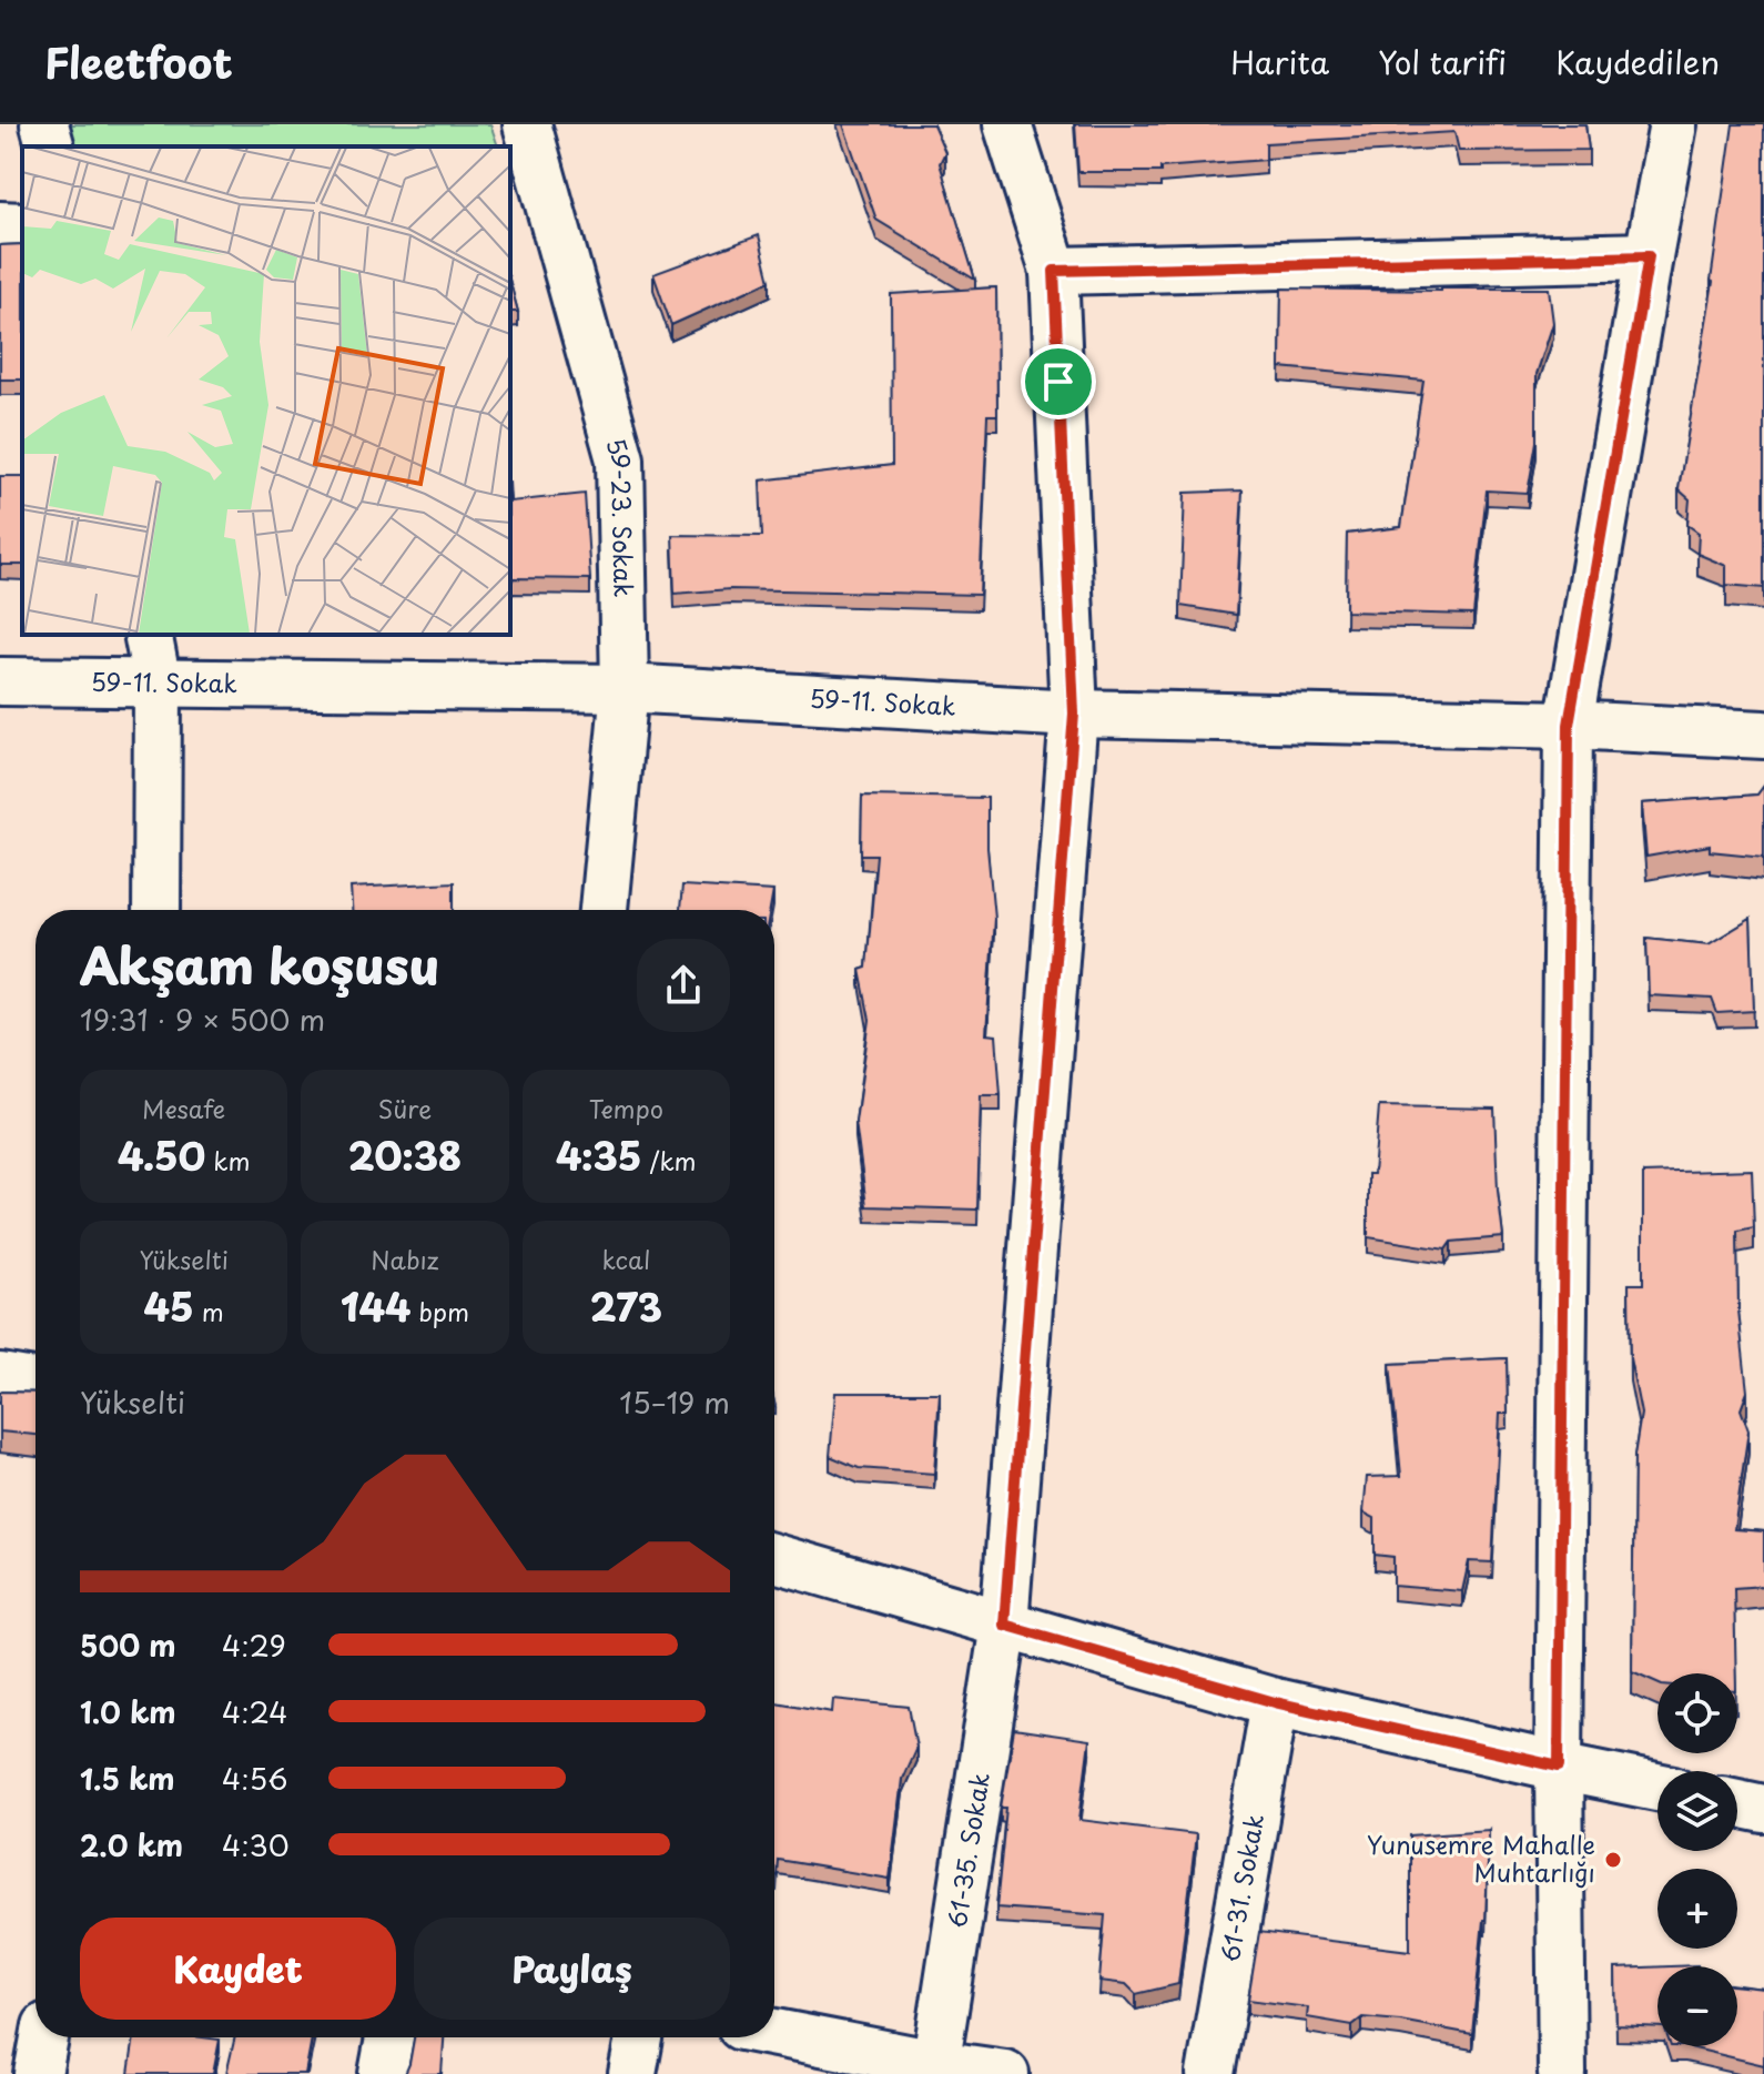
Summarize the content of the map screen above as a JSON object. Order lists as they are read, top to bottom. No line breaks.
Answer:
{"streets":{"street":["59-23. Sokak","59-11. Sokak","61-35. Sokak","61-31. Sokak"]},"crossings":[["59-23. Sokak","59-11. Sokak"],["59-11. Sokak","61-35. Sokak"]],"places":["Yunusemre Mahalle Muhtarlığı"],"page":{"header":"Fleetfoot","nav":["Harita","Yol tarifi","Kaydedilen"],"heading":["Akşam koşusu","19:31 · 9 × 500 m"],"stats":[["Mesafe","4.50 km"],["Süre","20:38"],["Tempo","4:35 /km"],["Yükselti","45 m"],["Nabız","144 bpm"],["kcal","273"]],"chart":["Yükselti","15–19 m"],"list":[{"name":"500 m","note":"4:29"},{"name":"1.0 km","note":"4:24"},{"name":"1.5 km","note":"4:56"},{"name":"2.0 km","note":"4:30"}],"map_buttons":["+","−"],"buttons":["Kaydet","Paylaş"]}}
